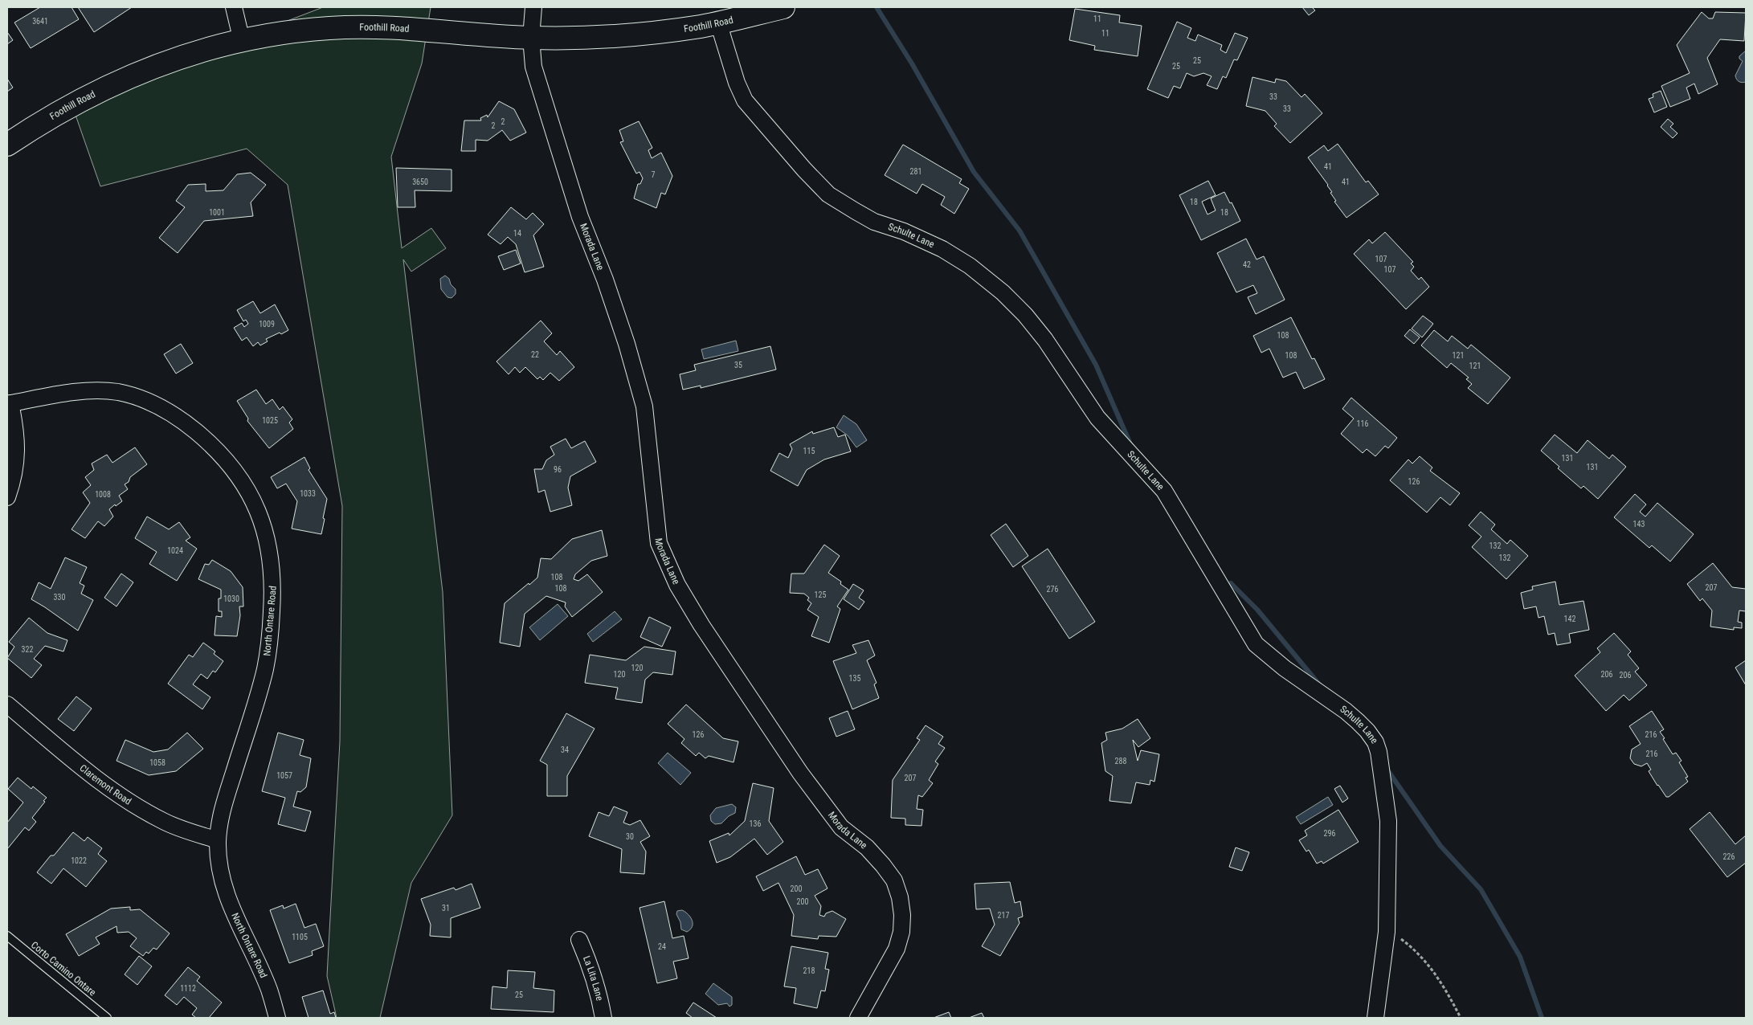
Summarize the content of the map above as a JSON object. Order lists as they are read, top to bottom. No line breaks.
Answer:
{"streets":{"main road":["Foothill Road"],"street":["Schulte Lane","Morada Lane","North Ontare Road","Claremont Road","La Lita Lane"],"lane":["Corto Camino Ontare"]},"crossings":[["Foothill Road","Schulte Lane"],["Foothill Road","Morada Lane"],["North Ontare Road","Claremont Road"]],"house_numbers":["11","3641","11","25","25","33","33","2","2","41","281","7","3650","41","18","1001","18","14","107","42","107","1009","108","22","108","121","35","121","1025","116","115","131","131","96","126","1033","1008","143","132","1024","132","108","207","108","276","125","330","1030","142","322","120","120","206","206","135","126","216","34","216","288","1058","1057","207","136","296","30","226","1022","200","200","31","217","1105","24","218","1112","25"]}
